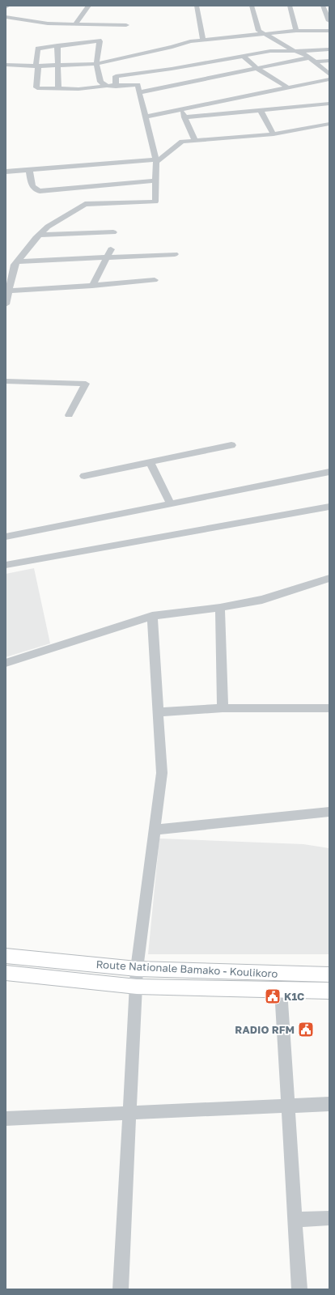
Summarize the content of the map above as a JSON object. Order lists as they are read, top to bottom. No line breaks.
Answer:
{"streets":{"main road":["Route Nationale Bamako - Koulikoro"]},"places":{"public building":["K1C","RADIO RFM"]}}
